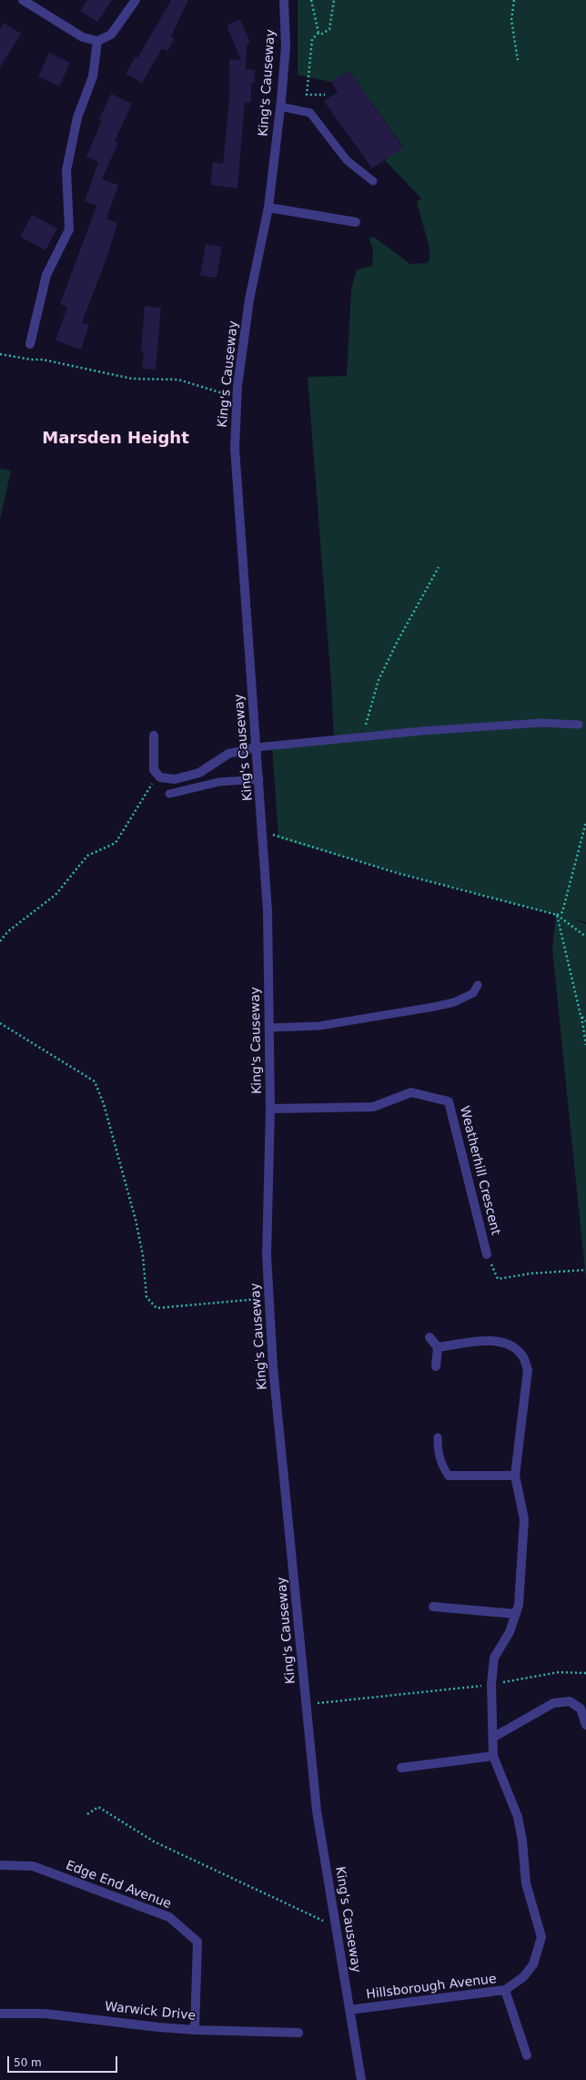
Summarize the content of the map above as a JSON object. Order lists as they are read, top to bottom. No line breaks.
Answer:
{"streets":{"street":["King's Causeway","Weatherhill Crescent","Edge End Avenue","Hillsborough Avenue","Warwick Drive"]},"crossings":[["King's Causeway","Weatherhill Crescent"],["King's Causeway","Hillsborough Avenue"],["Edge End Avenue","Warwick Drive"]],"districts":["Marsden Height"],"scale_bar":"50 m"}
